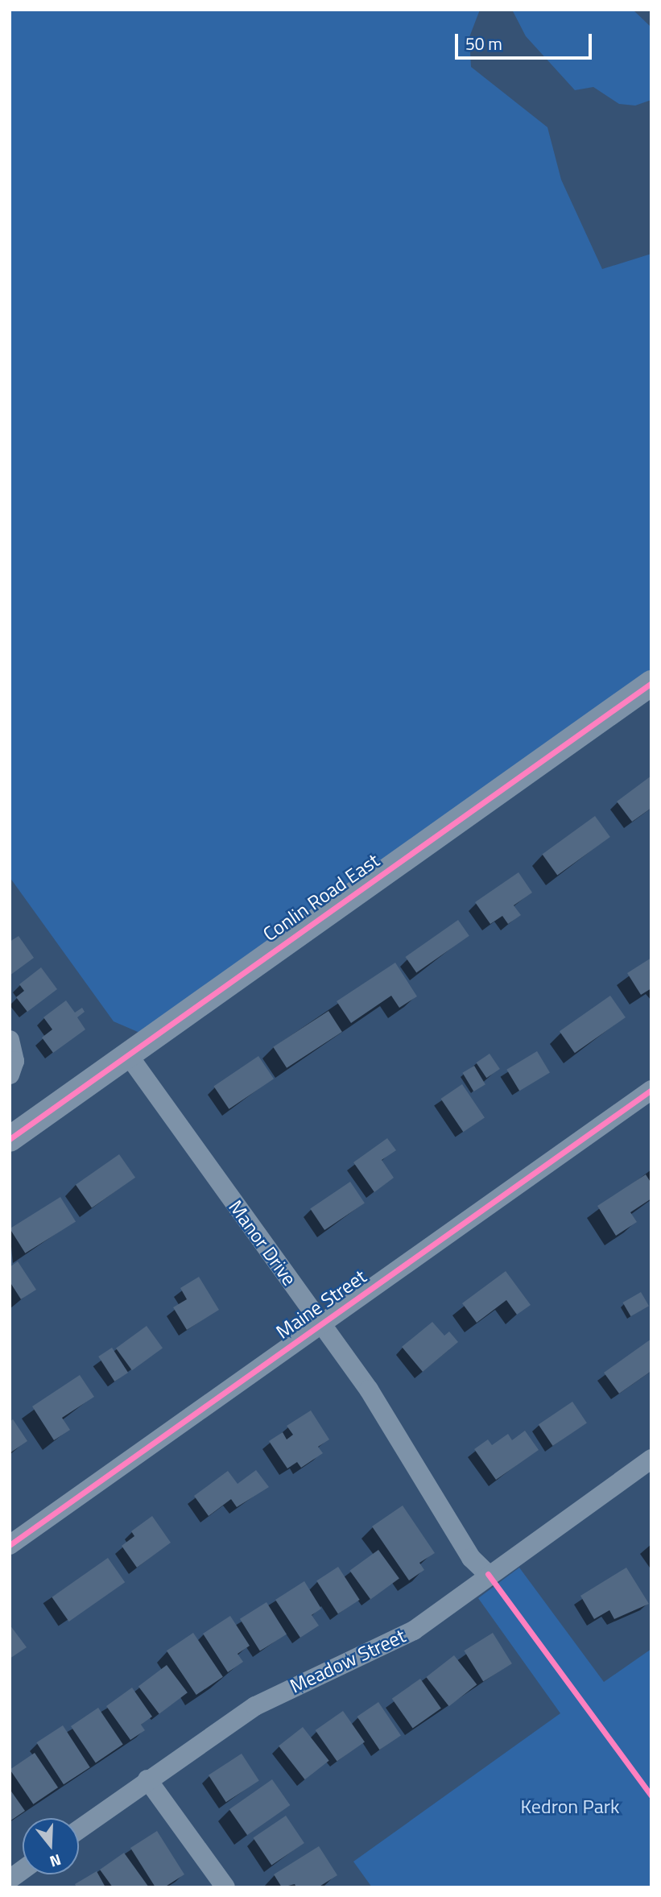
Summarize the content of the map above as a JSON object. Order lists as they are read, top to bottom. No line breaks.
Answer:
{"streets":{"street":["Conlin Road East","Manor Drive","Maine Street","Meadow Street"]},"crossings":[["Conlin Road East","Manor Drive"],["Manor Drive","Maine Street"],["Manor Drive","Meadow Street"]],"parks":["Kedron Park"],"scale_bar":"50 m","north":"bottom"}
